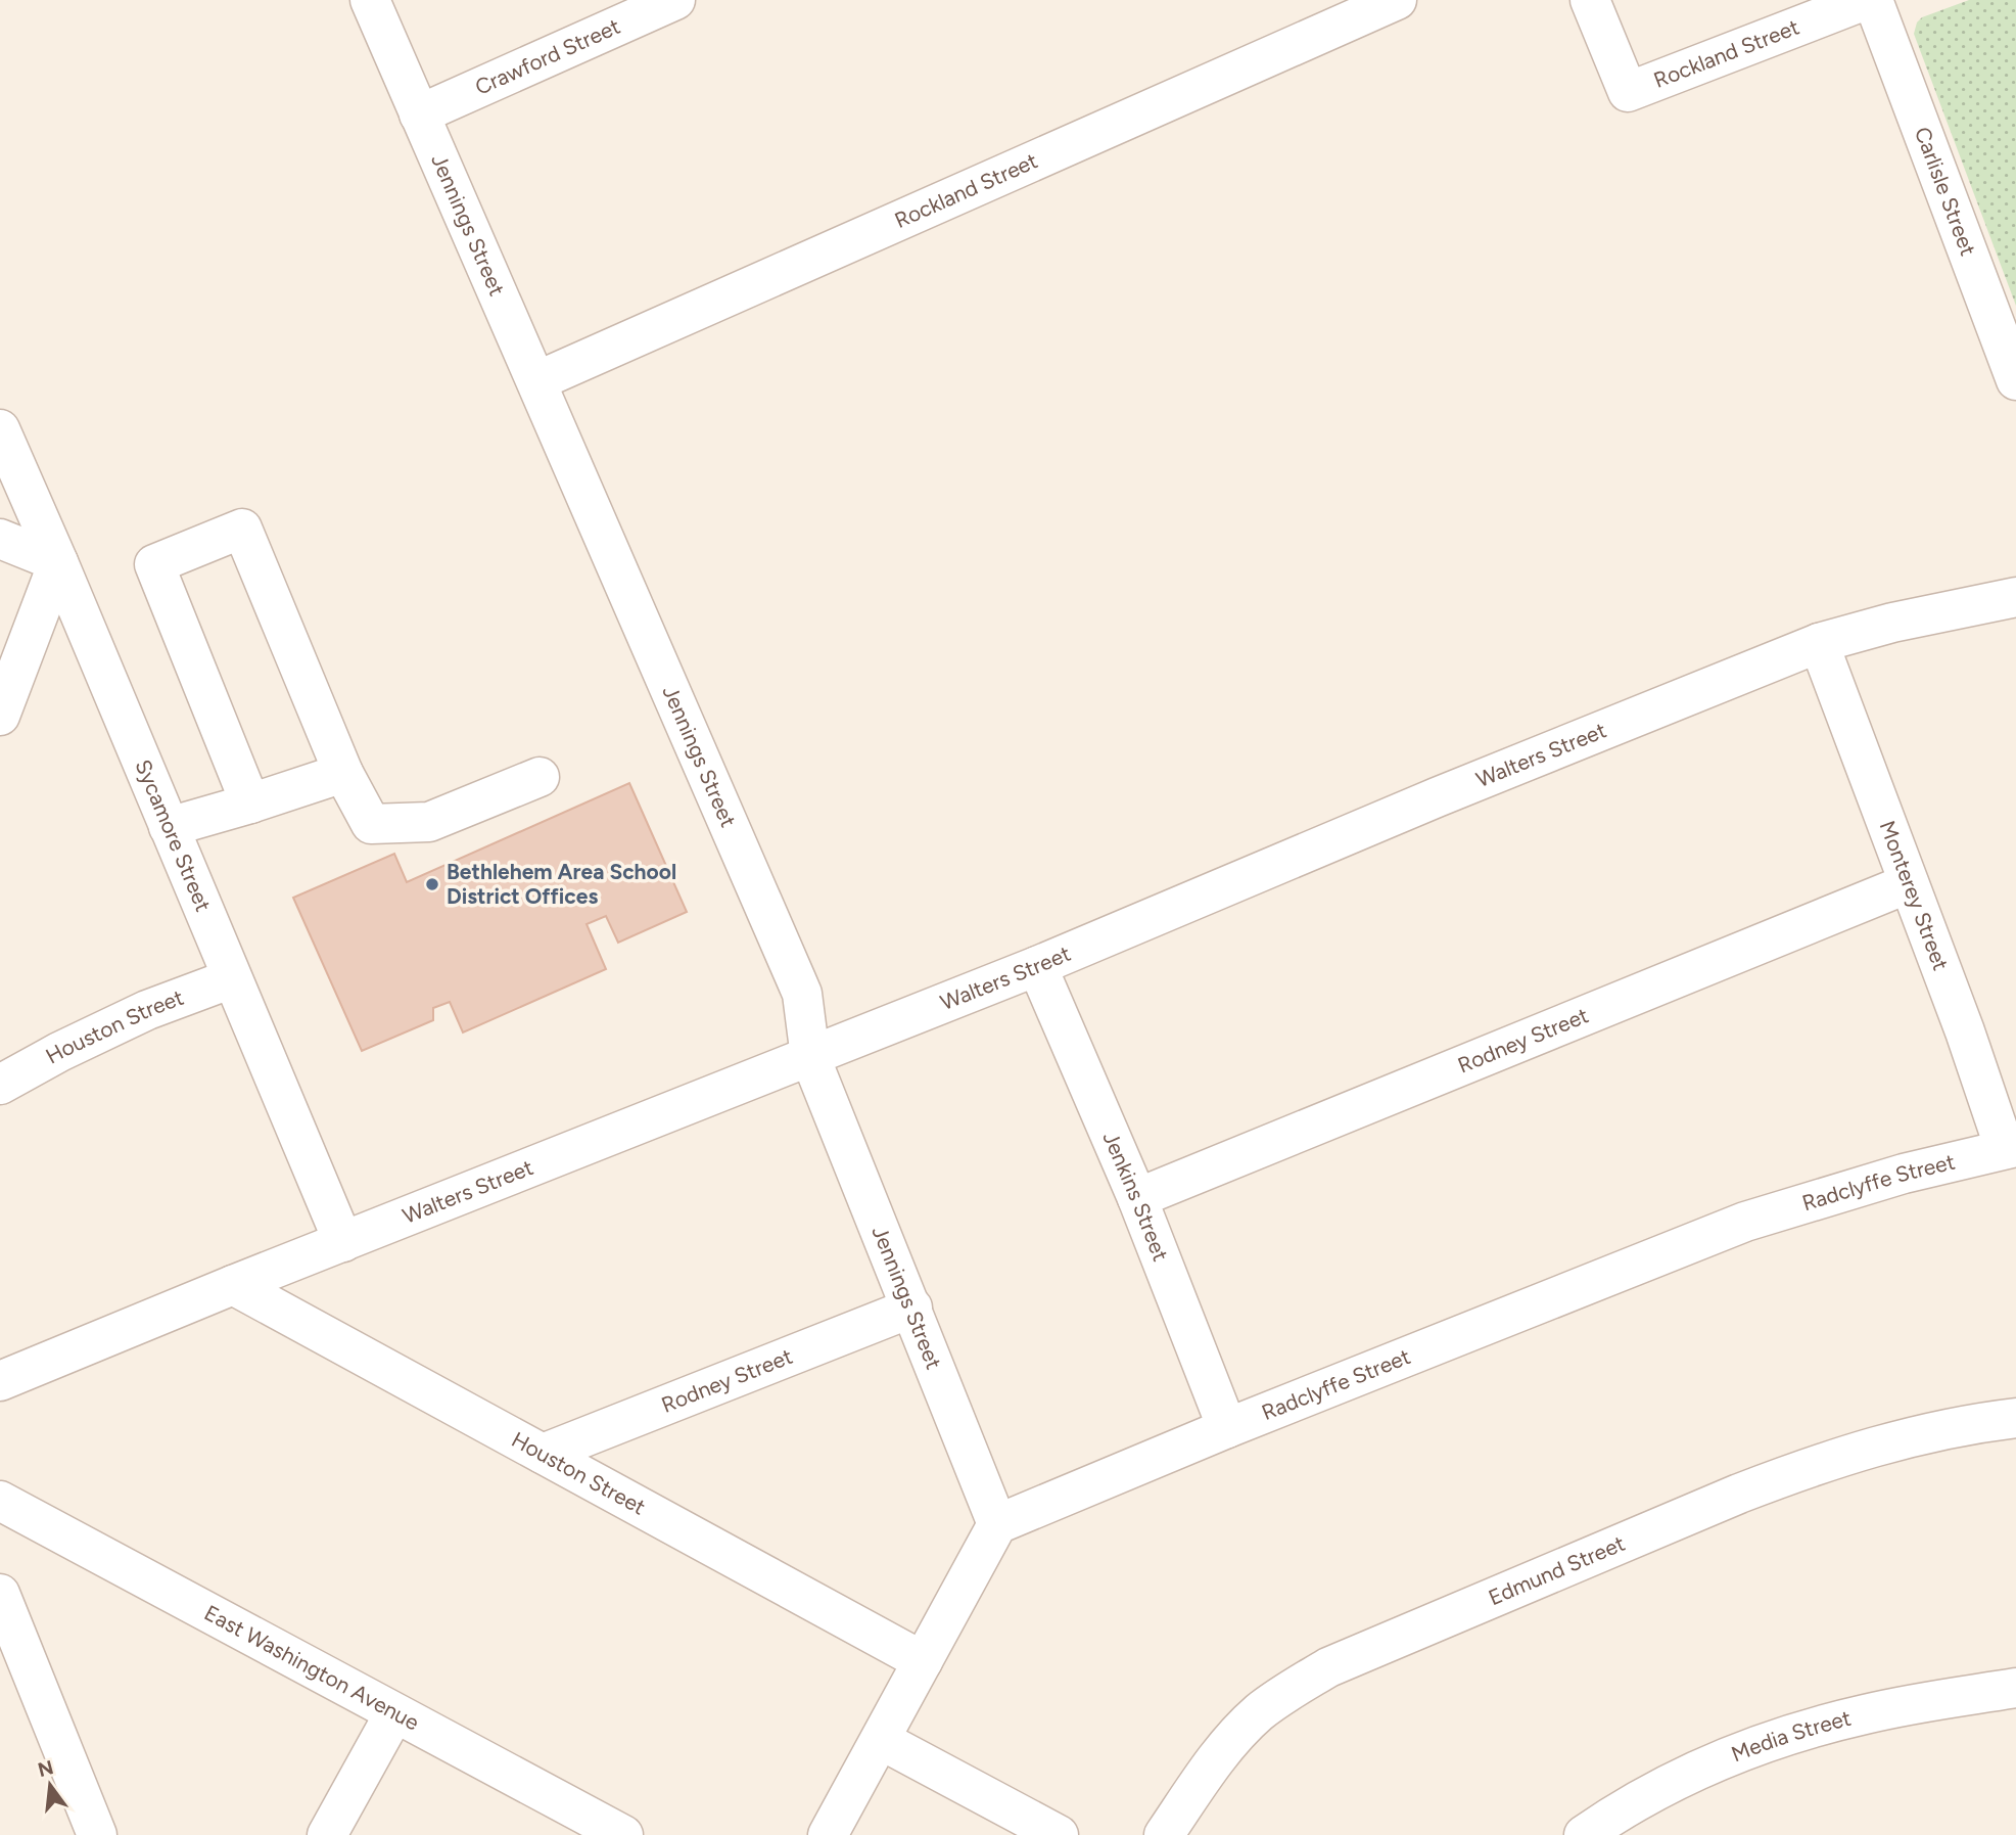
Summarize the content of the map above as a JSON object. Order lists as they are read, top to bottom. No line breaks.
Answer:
{"streets":{"street":["Rockland Street","Crawford Street","Carlisle Street","Jennings Street","Walters Street","Sycamore Street","Monterey Street","Houston Street","Rodney Street","Radclyffe Street","Jenkins Street","Edmund Street","East Washington Avenue","Media Street"]},"crossings":[["Rockland Street","Jennings Street"],["Crawford Street","Jennings Street"],["Jennings Street","Walters Street"],["Jennings Street","Rodney Street"],["Jennings Street","Radclyffe Street"],["Walters Street","Sycamore Street"],["Walters Street","Monterey Street"],["Walters Street","Houston Street"],["Walters Street","Jenkins Street"],["Sycamore Street","Houston Street"],["Monterey Street","Rodney Street"],["Monterey Street","Radclyffe Street"],["Houston Street","Rodney Street"],["Rodney Street","Jenkins Street"],["Radclyffe Street","Jenkins Street"]],"places":["Bethlehem Area School District Offices"],"north":"top"}
